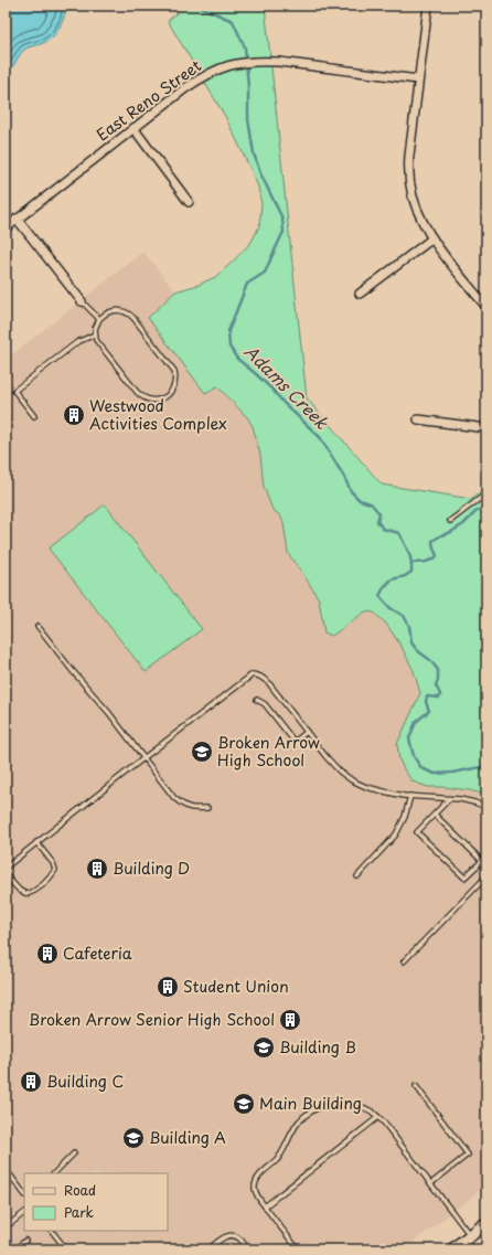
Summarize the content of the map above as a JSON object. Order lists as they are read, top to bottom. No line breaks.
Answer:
{"streets":{"street":["East Reno Street"]},"water":["Adams Creek"],"places":{"building":["Westwood Activities Complex","Building D","Cafeteria","Student Union","Broken Arrow Senior High School","Building C"],"school or university":["Broken Arrow High School","Building B","Main Building","Building A"]},"legend":["Road","Park"]}
